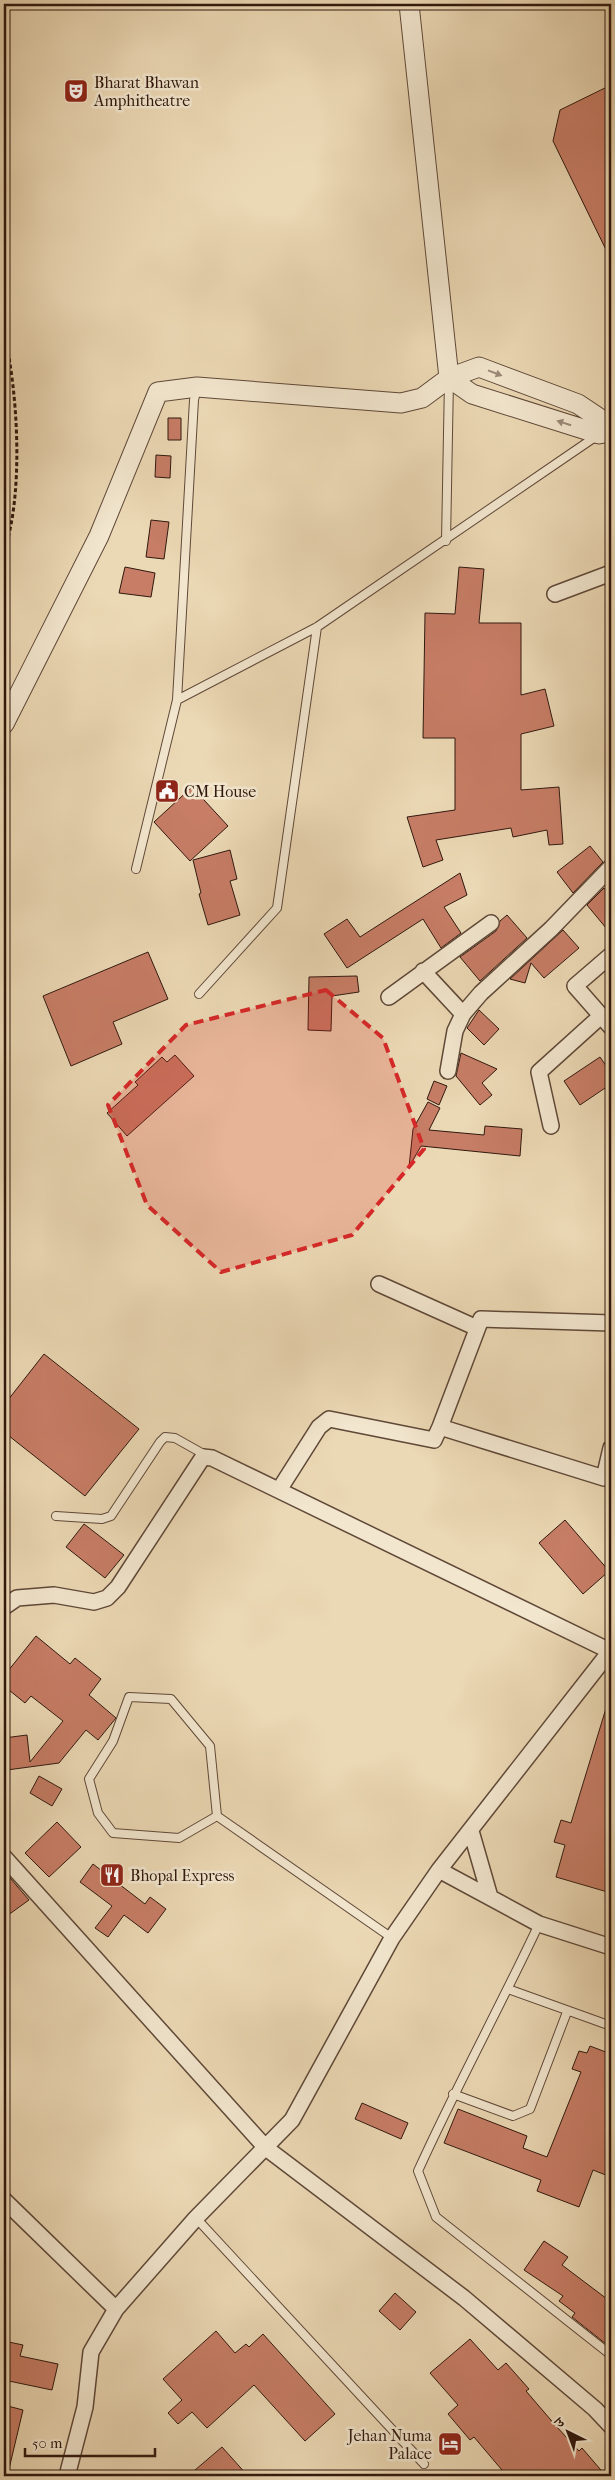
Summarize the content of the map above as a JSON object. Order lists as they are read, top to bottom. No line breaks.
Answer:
{"places":{"theatre":["Bharat Bhawan Amphitheatre"],"public building":["CM House"],"restaurant":["Bhopal Express"],"hotel":["Jehan Numa Palace"]},"scale_bar":"50 m","north":"top left"}
